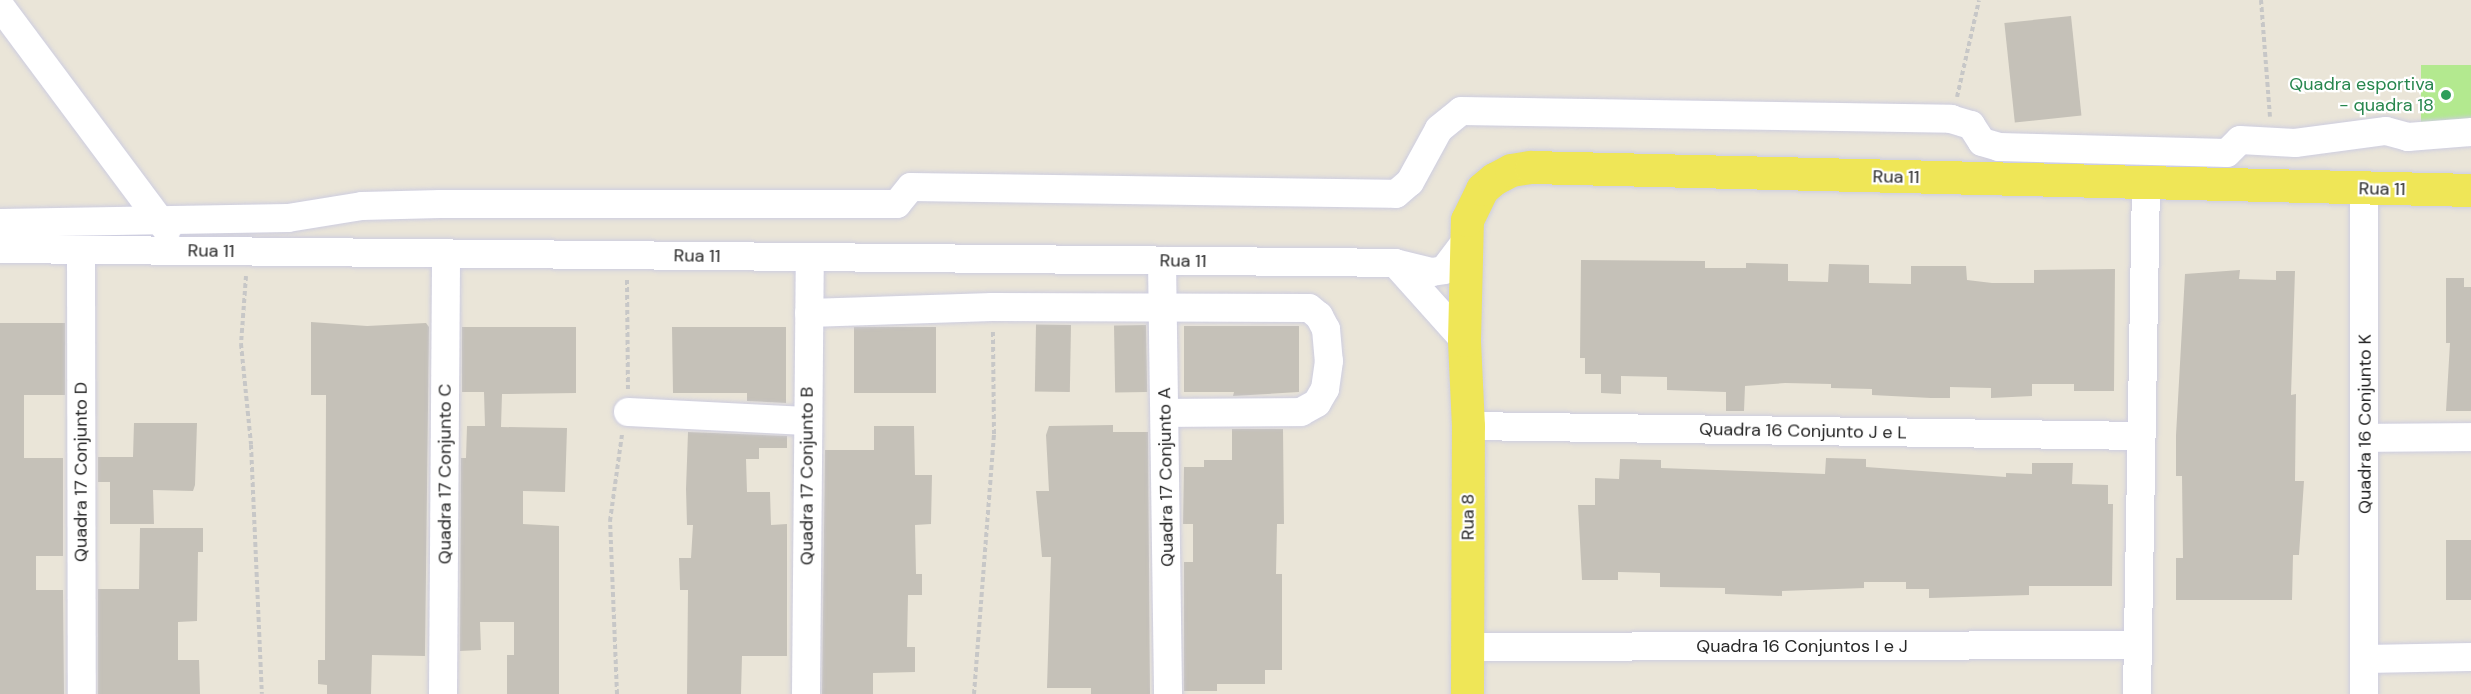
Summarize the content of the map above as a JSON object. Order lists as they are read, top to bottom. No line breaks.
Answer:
{"streets":{"main road":["Rua 11","Rua 8"],"street":["Quadra 16 Conjunto K","Quadra 16 Conjunto J e L","Quadra 17 Conjunto D","Quadra 17 Conjunto C","Quadra 17 Conjunto B","Quadra 17 Conjunto A","Quadra 16 Conjuntos I e J"]},"crossings":[["Rua 11","Quadra 16 Conjunto K"],["Rua 11","Quadra 17 Conjunto D"],["Rua 11","Quadra 17 Conjunto C"],["Rua 11","Quadra 17 Conjunto B"],["Rua 11","Quadra 17 Conjunto A"],["Rua 11","Rua 8"],["Quadra 16 Conjunto J e L","Rua 8"],["Rua 8","Quadra 16 Conjuntos I e J"]],"places":["Quadra esportiva - quadra 18"]}
